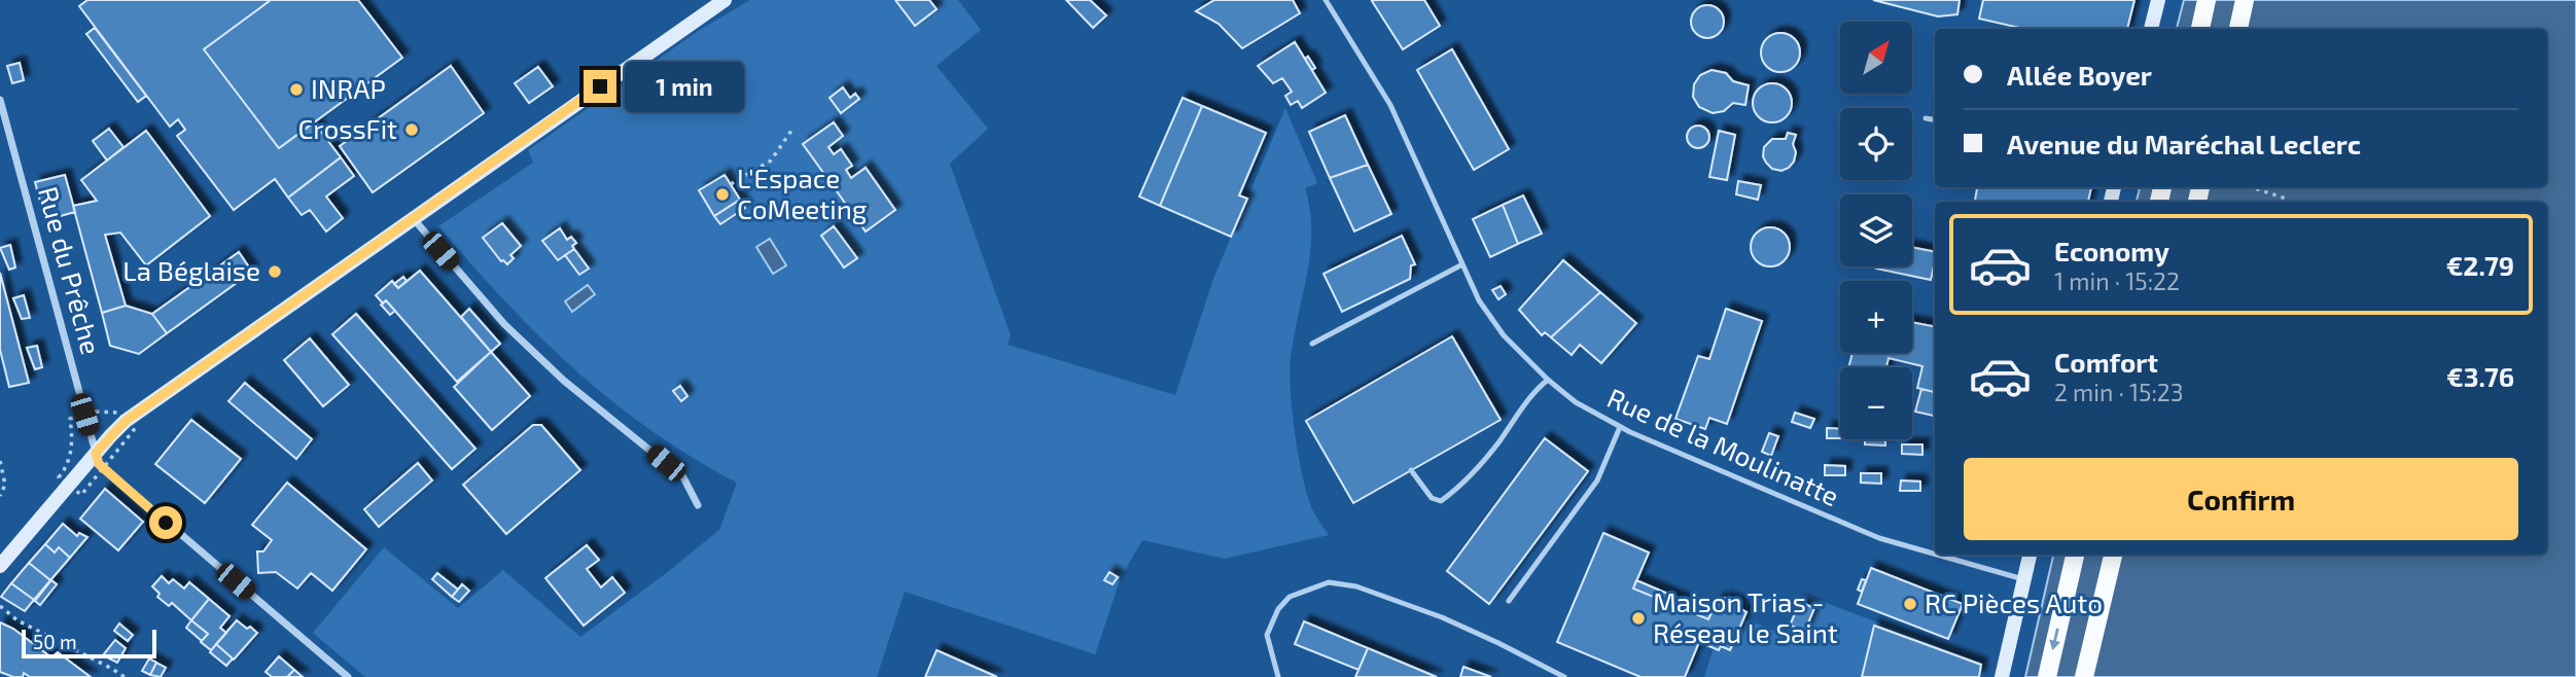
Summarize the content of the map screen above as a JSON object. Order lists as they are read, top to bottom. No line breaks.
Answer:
{"streets":{"street":["Rue du Prêche"],"lane":["Rue de la Moulinatte"]},"places":["INRAP","CrossFit","L'Espace CoMeeting","La Béglaise","RC Pièces Auto","Maison Trias - Réseau le Saint"],"scale_bar":"50 m","north":"top right","page":{"map_buttons":["+","−"],"banner":["Allée Boyer","Avenue du Maréchal Leclerc"],"bubble":"1 min","list":[{"name":"Economy","note":"1 min · 15:22","value":"€2.79"},{"name":"Comfort","note":"2 min · 15:23","value":"€3.76"}],"buttons":"Confirm","scale":"50 m"}}
